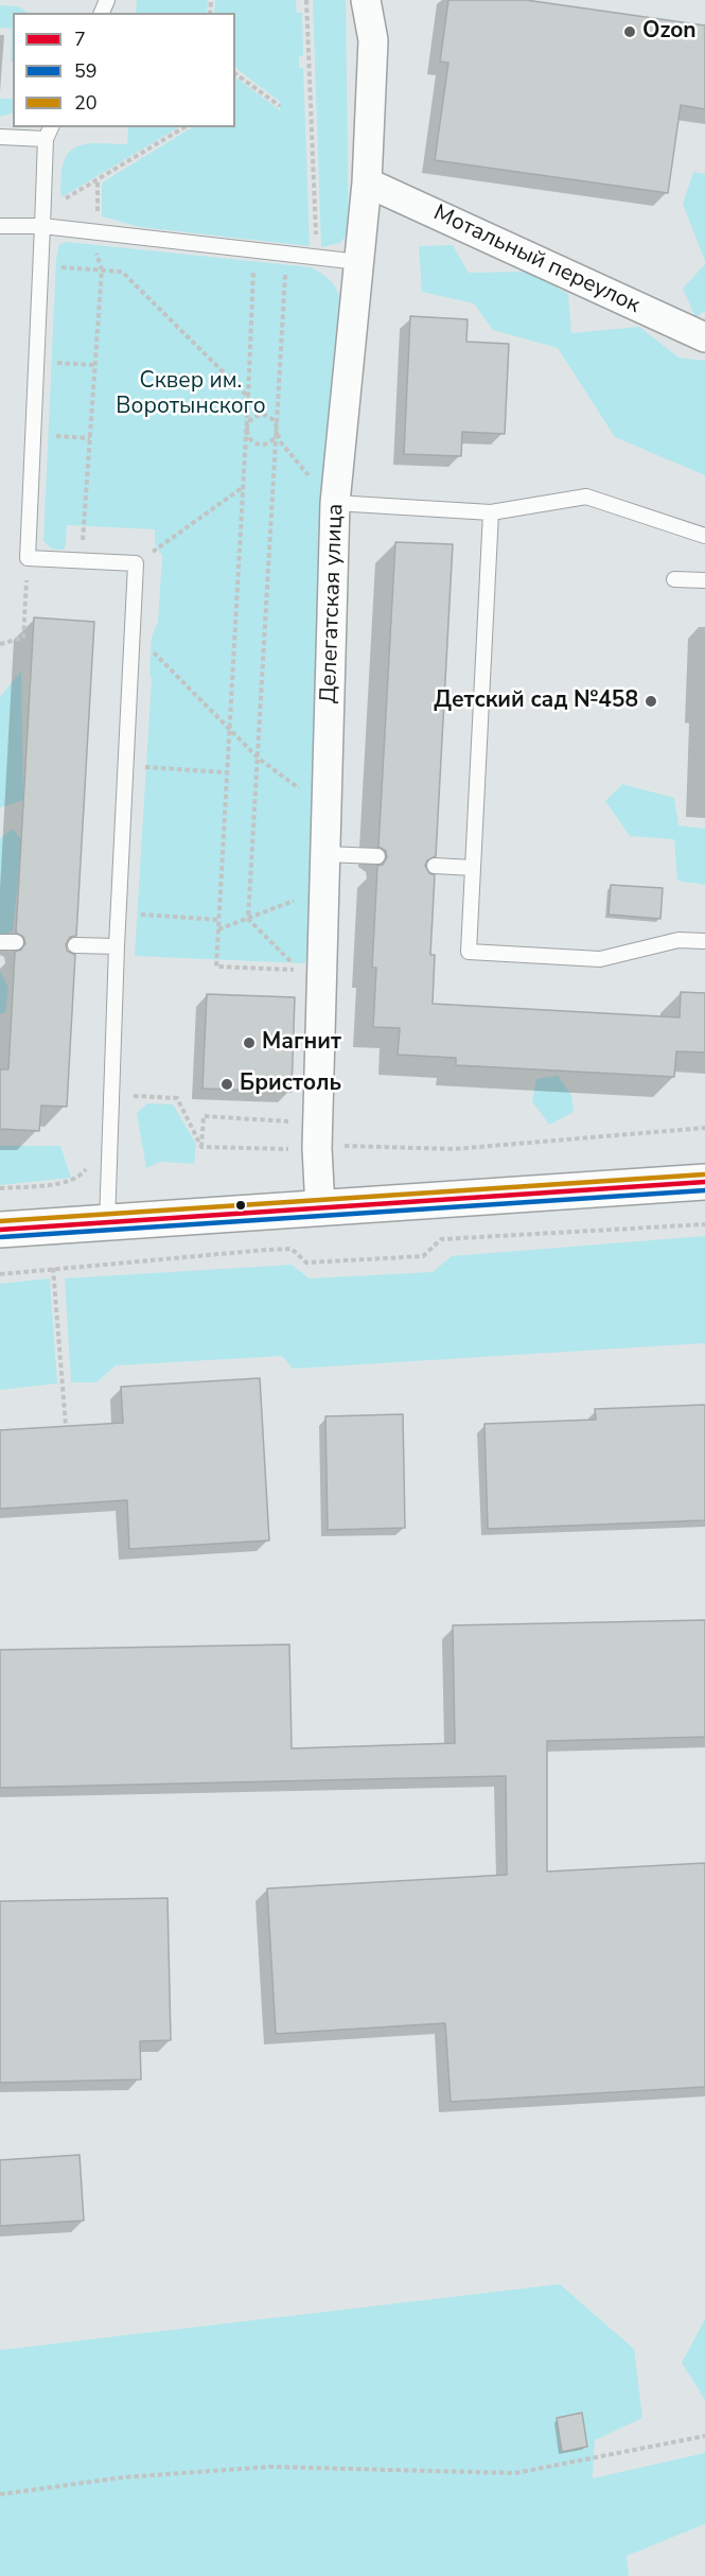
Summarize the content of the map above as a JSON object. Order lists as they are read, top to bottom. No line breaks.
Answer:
{"streets":{"street":["Мотальный переулок","Делегатская улица"]},"crossings":[["Мотальный переулок","Делегатская улица"]],"parks":["Сквер им. Воротынского"],"places":["Ozon","Детский сад №458","Магнит","Бристоль"],"lines":["transit line 20","transit line 7","transit line 59"],"legend":["7","59","20"]}
